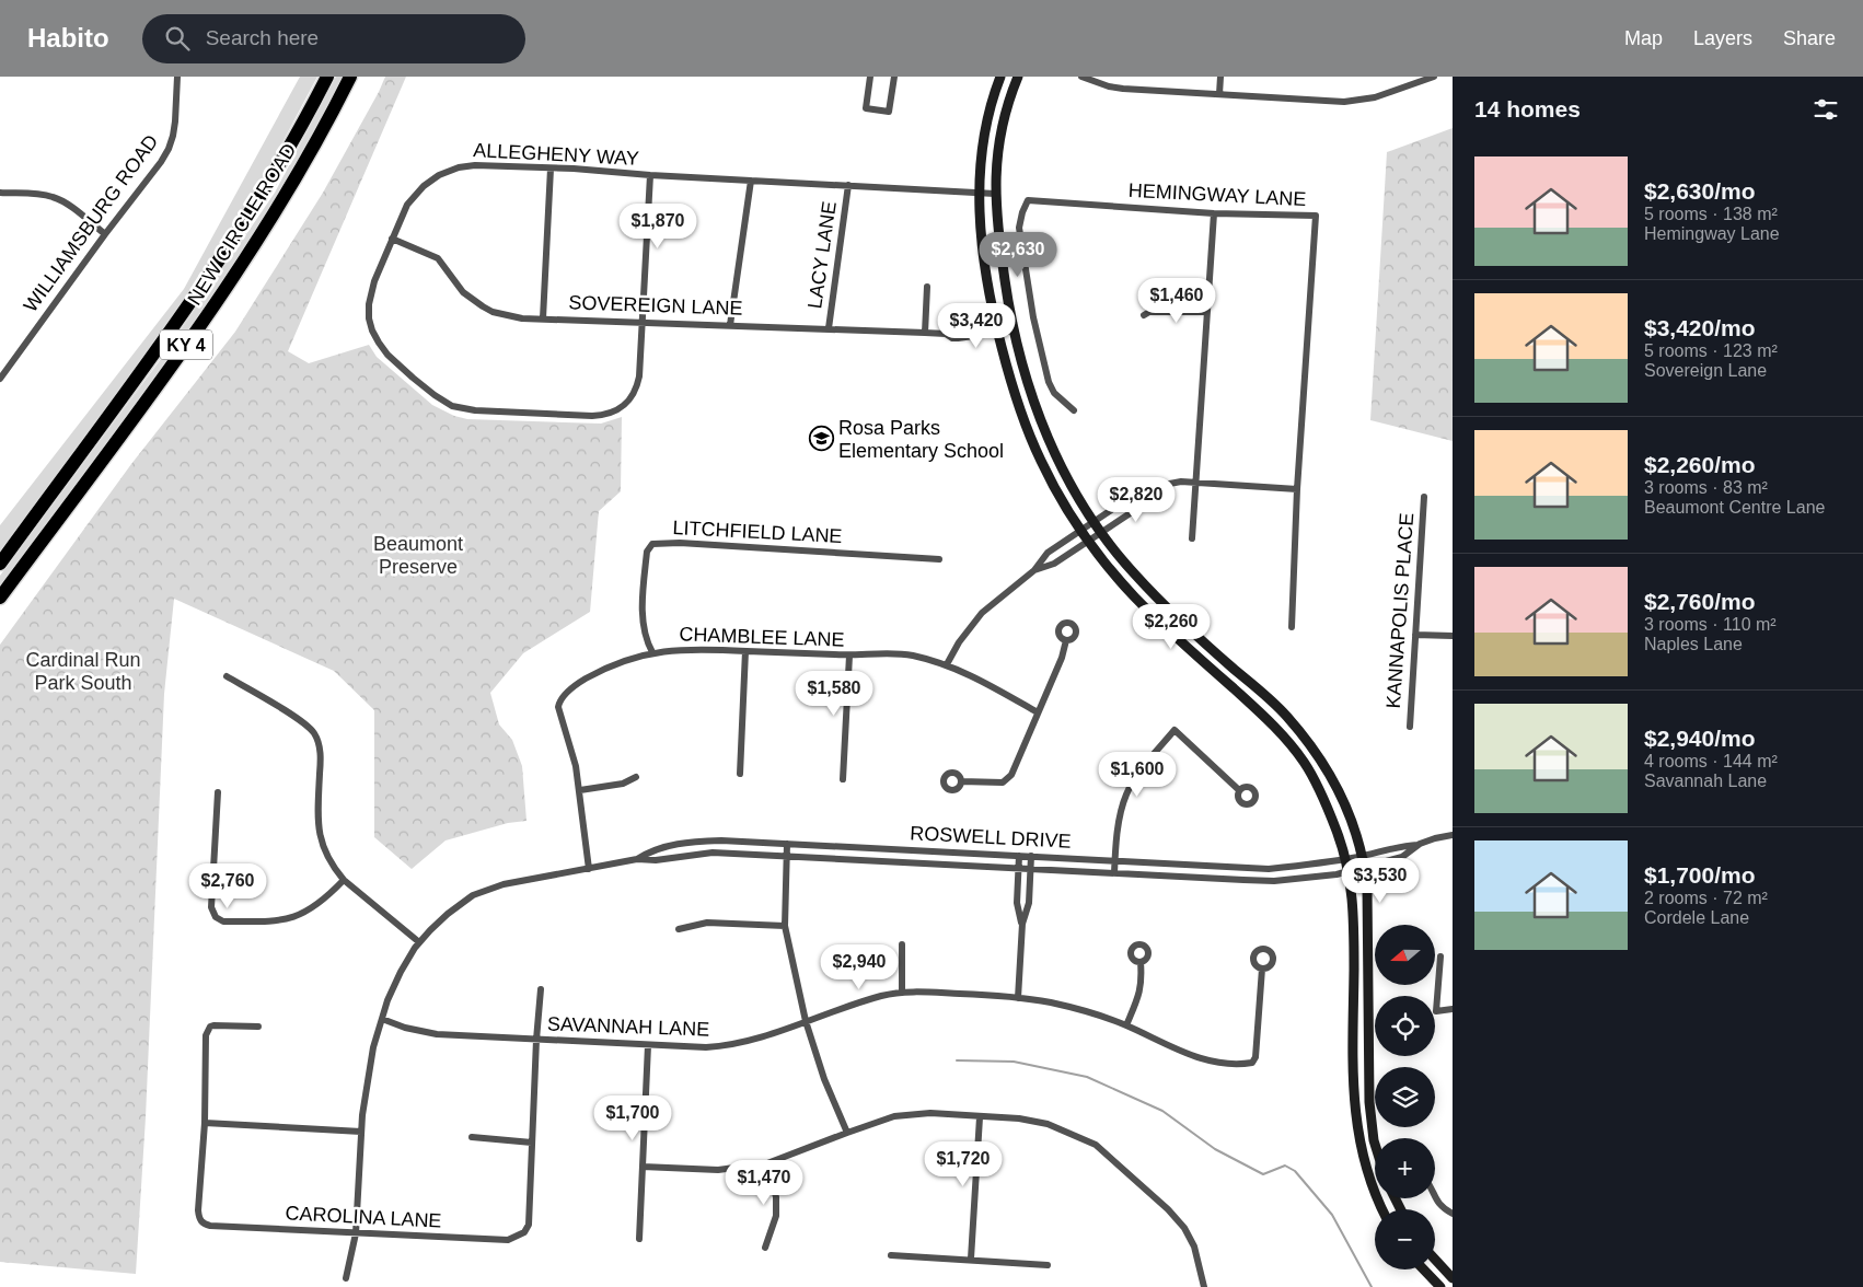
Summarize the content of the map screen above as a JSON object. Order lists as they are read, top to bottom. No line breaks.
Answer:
{"streets":{"highway":["NEW CIRCLE ROAD","KY 4"],"street":["ALLEGHENY WAY","HEMINGWAY LANE","WILLIAMSBURG ROAD","LACY LANE","SOVEREIGN LANE","LITCHFIELD LANE","KANNAPOLIS PLACE","CHAMBLEE LANE","ROSWELL DRIVE","SAVANNAH LANE","CAROLINA LANE"]},"crossings":[["ALLEGHENY WAY","LACY LANE"],["ALLEGHENY WAY","SOVEREIGN LANE"],["LACY LANE","SOVEREIGN LANE"],["LITCHFIELD LANE","CHAMBLEE LANE"],["CHAMBLEE LANE","ROSWELL DRIVE"],["ROSWELL DRIVE","SAVANNAH LANE"],["ROSWELL DRIVE","CAROLINA LANE"],["SAVANNAH LANE","CAROLINA LANE"]],"parks":["Beaumont Preserve","Cardinal Run Park South"],"places":{"school or university":["Rosa Parks Elementary School"]},"north":"left","page":{"header":"Habito","search":"Search here","nav":["Map","Layers","Share"],"heading":"14 homes","list":[{"name":"$2,630/mo","note":"5 rooms · 138 m² · Hemingway Lane"},{"name":"$3,420/mo","note":"5 rooms · 123 m² · Sovereign Lane"},{"name":"$2,260/mo","note":"3 rooms · 83 m² · Beaumont Centre Lane"},{"name":"$2,760/mo","note":"3 rooms · 110 m² · Naples Lane"},{"name":"$2,940/mo","note":"4 rooms · 144 m² · Savannah Lane"},{"name":"$1,700/mo","note":"2 rooms · 72 m² · Cordele Lane"}],"price":["$1,870","$2,630","$1,460","$3,420","$2,820","$2,260","$1,580","$1,600","$3,530","$2,760","$2,940","$1,700","$1,720","$1,470"],"map_buttons":["+","−"]}}
